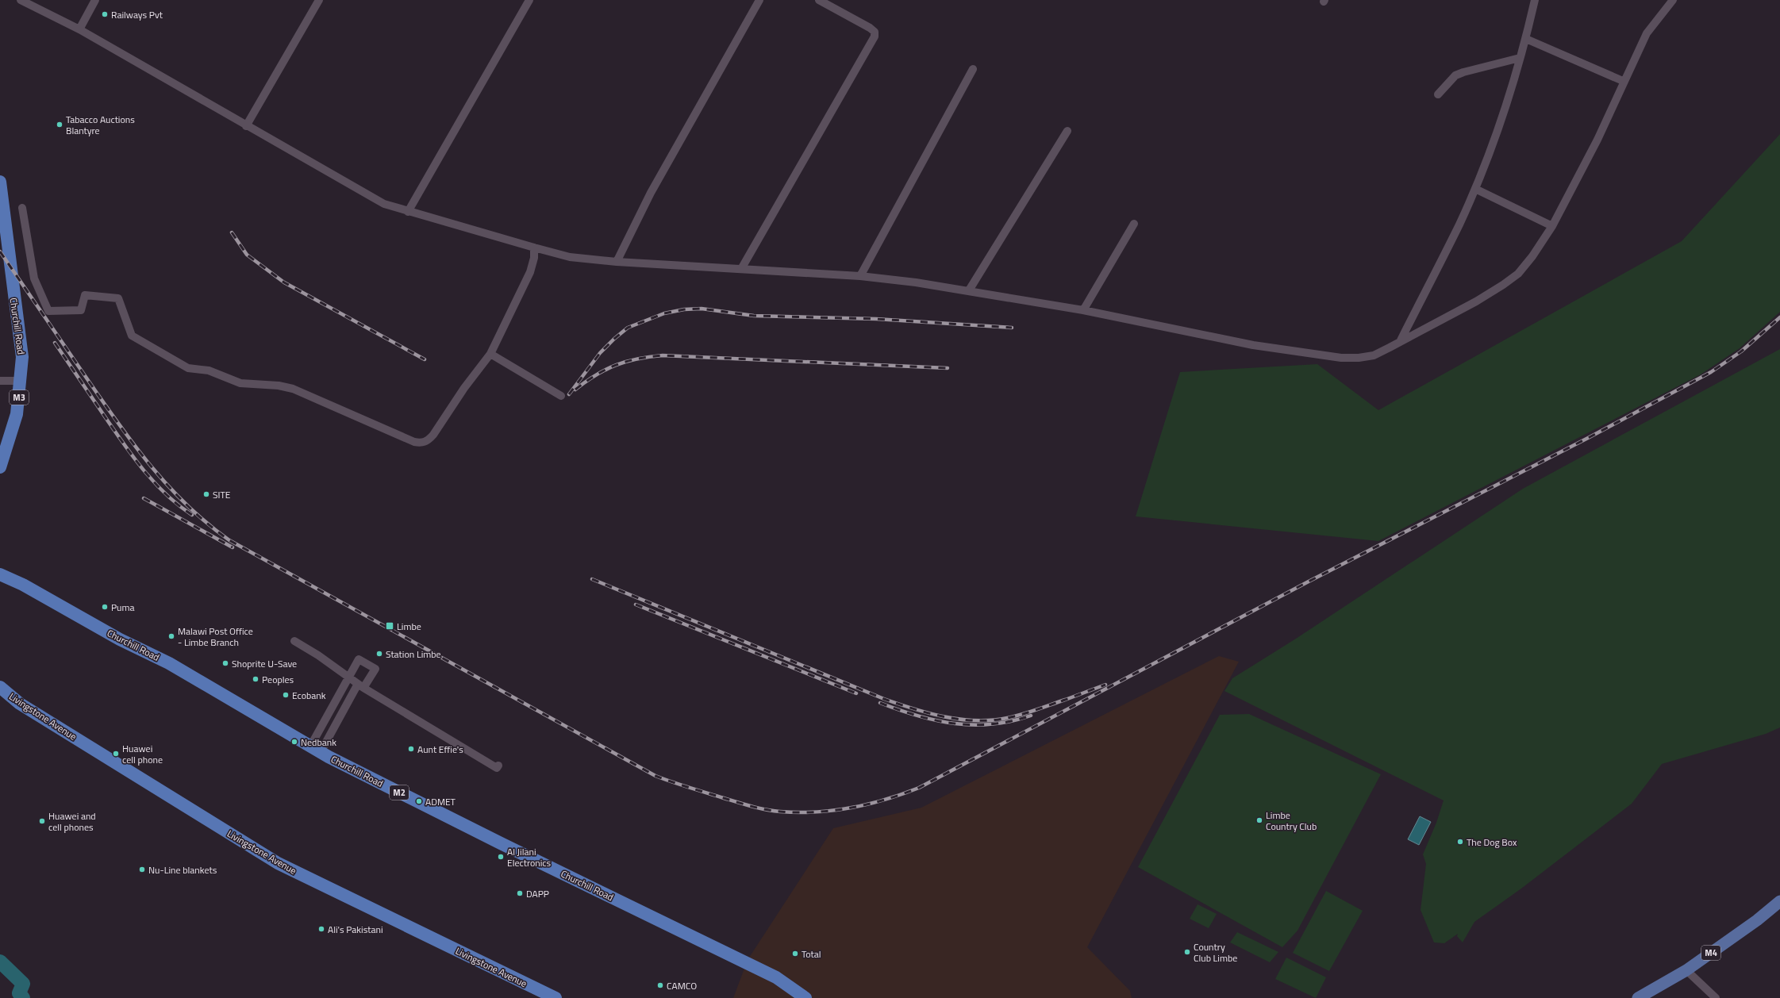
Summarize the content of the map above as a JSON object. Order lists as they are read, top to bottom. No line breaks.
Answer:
{"streets":{"highway":["Churchill Road","M3","Livingstone Avenue","M2"],"main road":["M4"]},"places":{"other":["Railways Pvt","Tabacco Auctions Blantyre","SITE","Puma","Malawi Post Office - Limbe Branch","Station Limbe","Shoprite U-Save","Peoples","Ecobank","Nedbank","Aunt Effie's","Huawei cell phone","ADMET","Limbe Country Club","Huawei and cell phones","The Dog Box","Al Jilani Electronics","Nu-Line blankets","DAPP","Ali's Pakistani","Country Club Limbe","Total","CAMCO"],"transit":["Limbe"]}}
